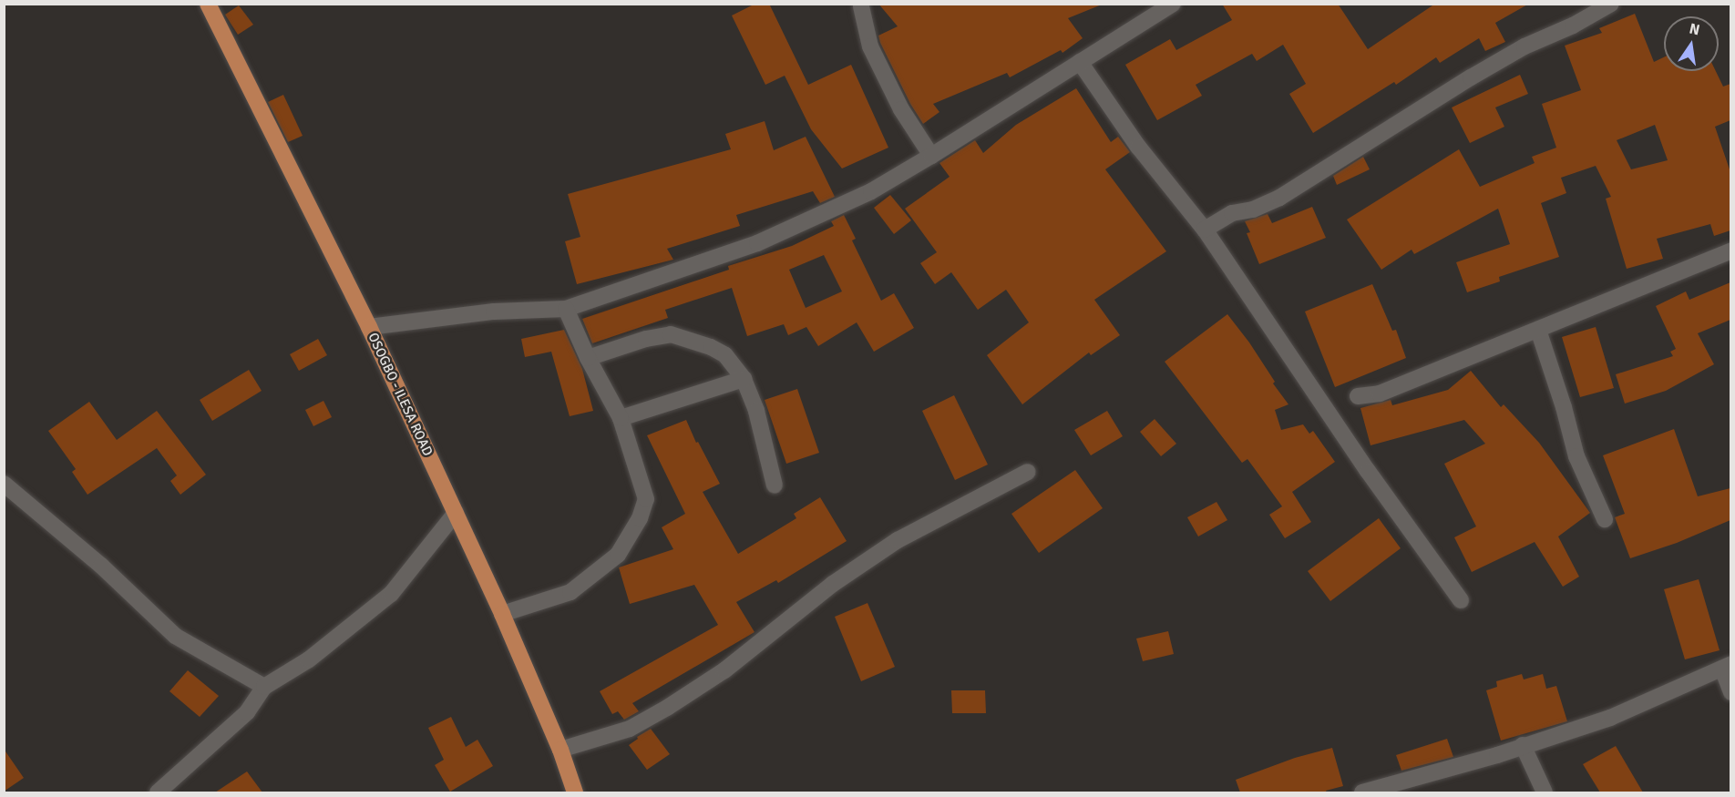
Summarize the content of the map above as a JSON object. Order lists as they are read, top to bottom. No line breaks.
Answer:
{"streets":{"main road":["OSOGBO - ILESA ROAD"]},"north":"top"}
